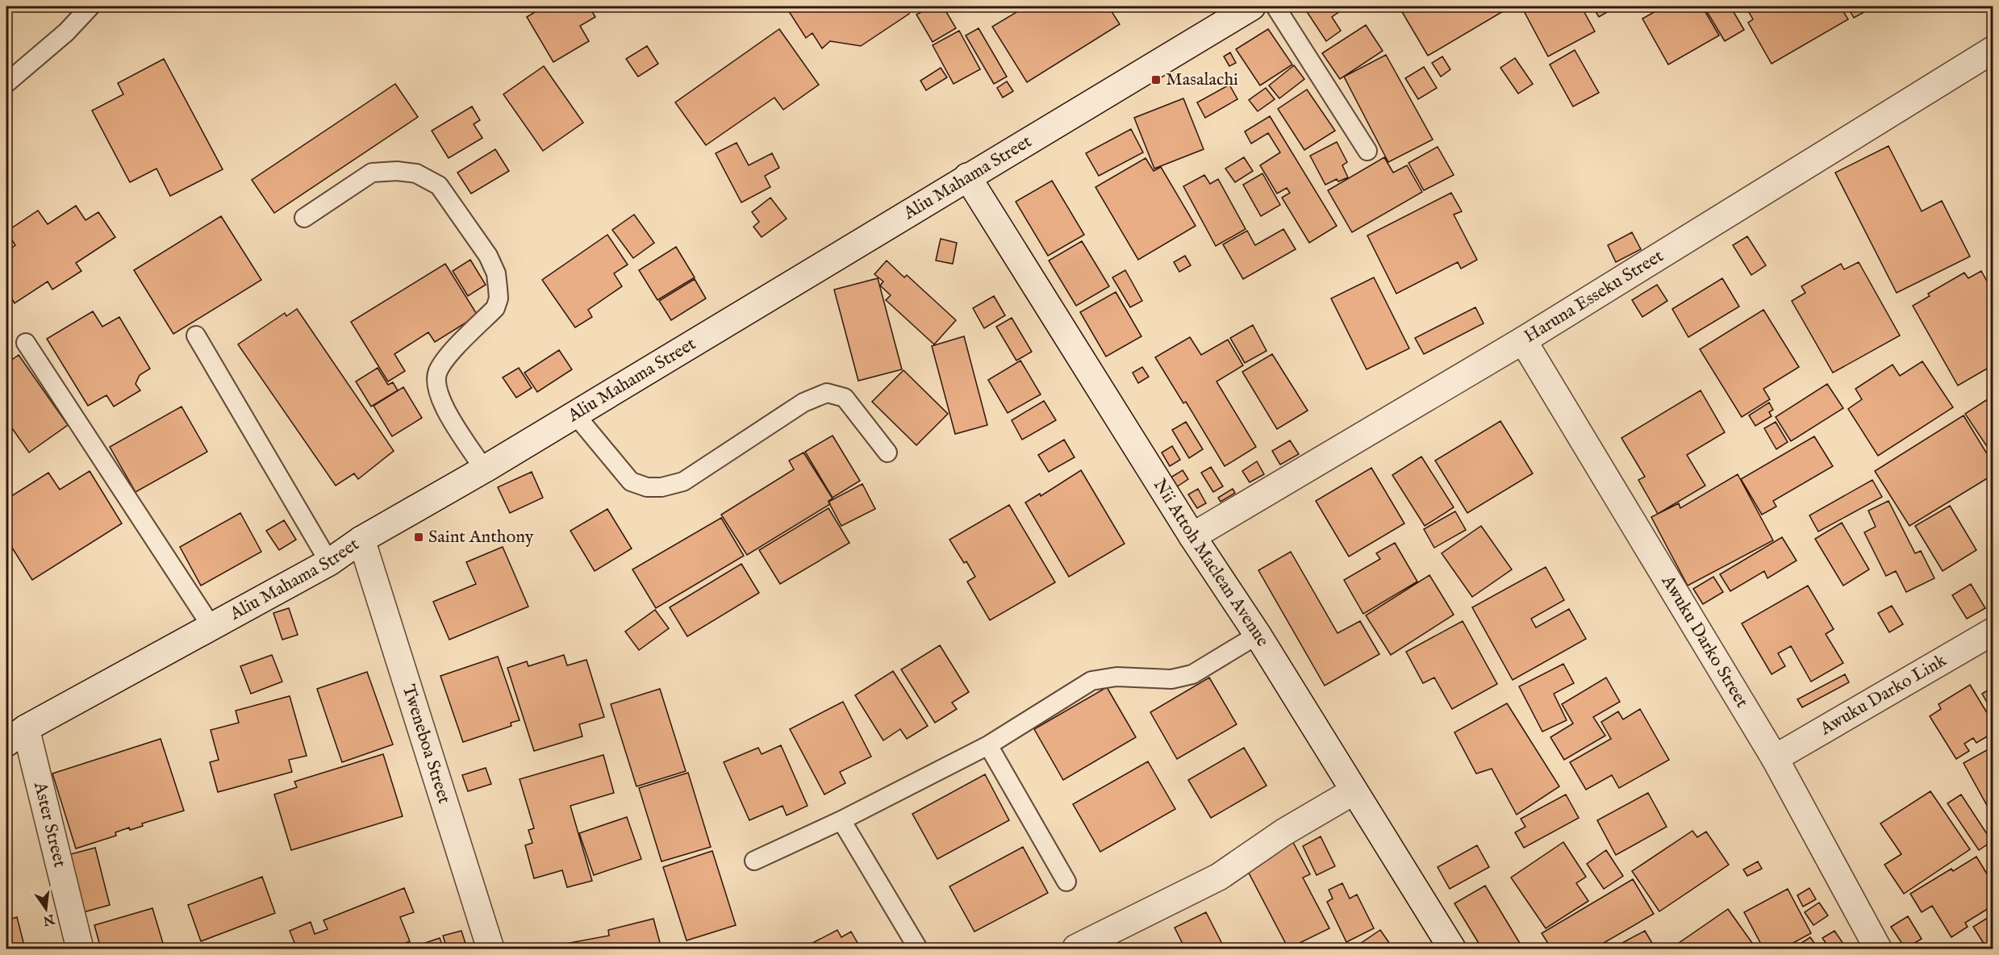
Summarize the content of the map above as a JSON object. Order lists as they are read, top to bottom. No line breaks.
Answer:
{"streets":{"street":["Aliu Mahama Street","Haruna Esseku Street","Nii Attoh Maclean Avenue","Awuku Darko Street","Awuku Darko Link","Tweneboa Street","Aster Street"]},"crossings":[["Aliu Mahama Street","Nii Attoh Maclean Avenue"],["Aliu Mahama Street","Tweneboa Street"],["Aliu Mahama Street","Aster Street"],["Haruna Esseku Street","Nii Attoh Maclean Avenue"],["Haruna Esseku Street","Awuku Darko Street"],["Awuku Darko Street","Awuku Darko Link"]],"places":{"transit":["Masalachi","Saint Anthony"]},"north":"bottom"}
